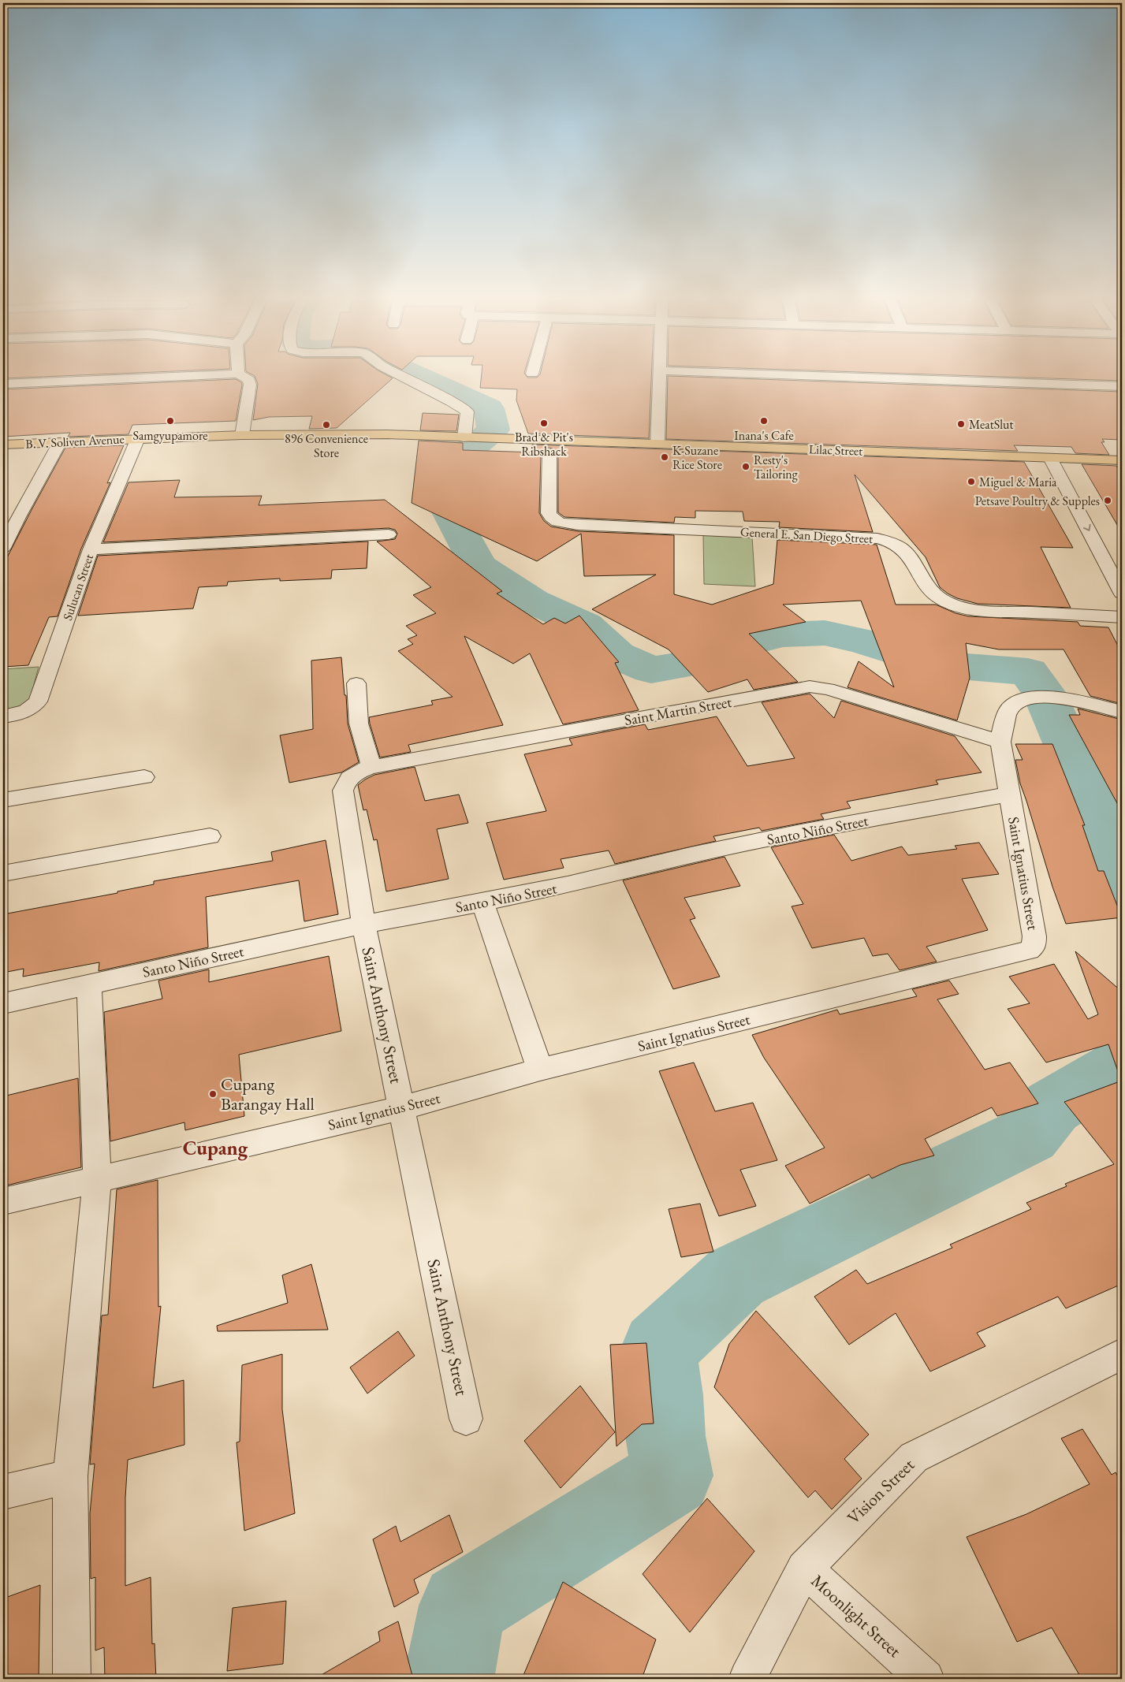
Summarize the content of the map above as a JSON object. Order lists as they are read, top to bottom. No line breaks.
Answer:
{"streets":{"main road":["B. V. Soliven Avenue","Lilac Street"],"street":["General E. San Diego Street","Sulucan Street","Saint Martin Street","Santo Niño Street","Saint Ignatius Street","Saint Anthony Street","Vision Street","Moonlight Street"]},"crossings":[["B. V. Soliven Avenue","Lilac Street"],["B. V. Soliven Avenue","Sulucan Street"],["Saint Martin Street","Saint Ignatius Street"],["Saint Martin Street","Saint Anthony Street"],["Santo Niño Street","Saint Ignatius Street"],["Santo Niño Street","Saint Anthony Street"],["Saint Ignatius Street","Saint Anthony Street"],["Vision Street","Moonlight Street"]],"districts":["Cupang"],"places":["Samgyupamore","Inana's Cafe","Brad & Pit's Ribshack","MeatSlut","896 Convenience Store","K-Suzane Rice Store","Resty's Tailoring","Miguel & Maria","Petsave Poultry & Supples","Cupang Barangay Hall"]}
